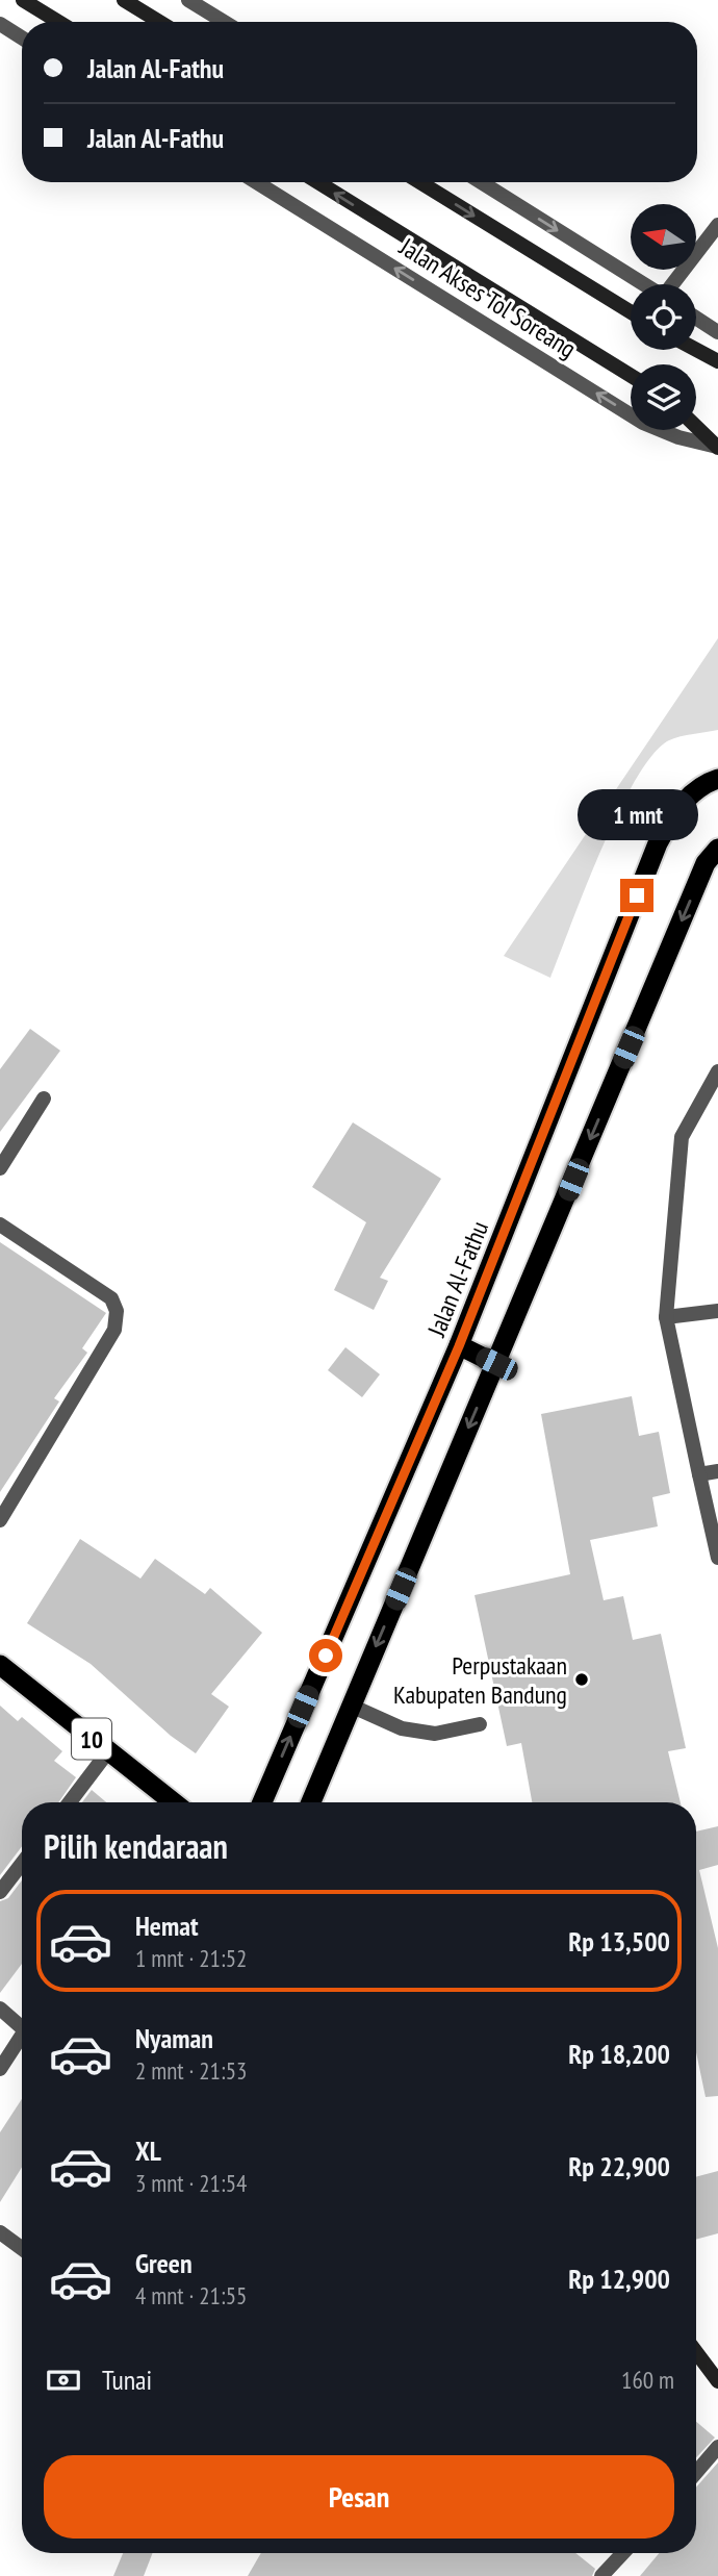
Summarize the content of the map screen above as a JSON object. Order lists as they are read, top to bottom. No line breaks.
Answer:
{"streets":{"highway":["Jalan Al-Fathu","10"],"main road":["Jalan Akses Tol Soreang"]},"one_way":["Jalan Akses Tol Soreang"],"places":["Perpustakaan Kabupaten Bandung"],"north":"left","page":{"banner":["Jalan Al-Fathu","Jalan Al-Fathu"],"bubble":"1 mnt","heading":"Pilih kendaraan","list":[{"name":"Hemat","note":"1 mnt · 21:52","value":"Rp 13,500"},{"name":"Nyaman","note":"2 mnt · 21:53","value":"Rp 18,200"},{"name":"XL","note":"3 mnt · 21:54","value":"Rp 22,900"},{"name":"Green","note":"4 mnt · 21:55","value":"Rp 12,900"}],"pay":["Tunai","160 m"],"buttons":"Pesan"}}
